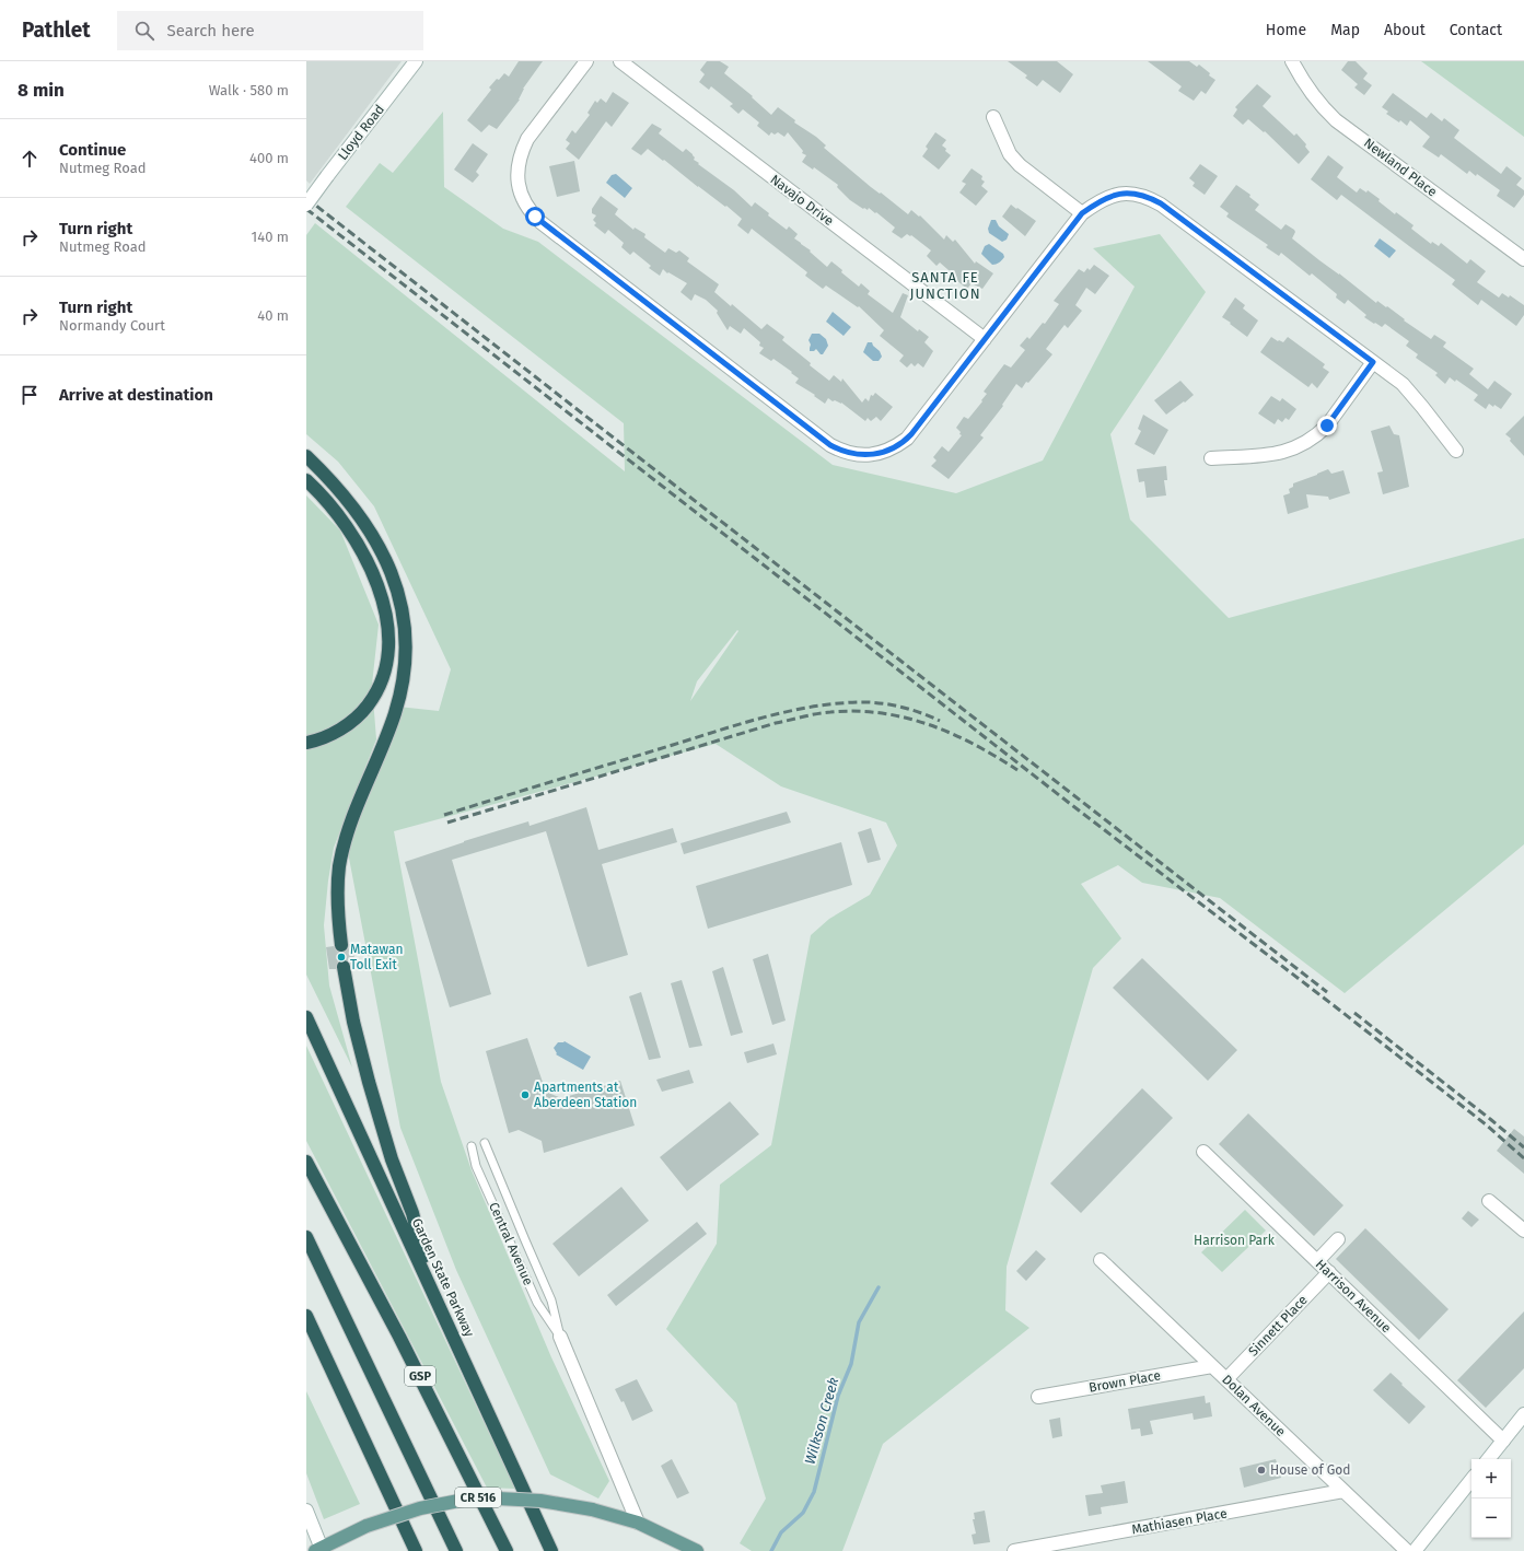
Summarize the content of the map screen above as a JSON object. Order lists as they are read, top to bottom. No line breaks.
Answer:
{"streets":{"highway":["Garden State Parkway","GSP"],"main road":["CR 516"],"street":["Lloyd Road","Newland Place","Navajo Drive","Central Avenue","Harrison Avenue","Sinnett Place","Brown Place","Dolan Avenue","Mathiasen Place"]},"crossings":[["Central Avenue","CR 516"],["Harrison Avenue","Sinnett Place"],["Sinnett Place","Dolan Avenue"],["Brown Place","Dolan Avenue"],["Dolan Avenue","Mathiasen Place"]],"districts":["SANTA FE JUNCTION"],"water":["Wilkson Creek"],"parks":["Harrison Park"],"places":["Matawan Toll Exit","Apartments at Aberdeen Station","House of God"],"page":{"header":"Pathlet","search":"Search here","nav":["Home","Map","About","Contact"],"heading":["8 min","Walk · 580 m"],"list":[["Continue","Nutmeg Road","400 m"],["Turn right","Nutmeg Road","140 m"],["Turn right","Normandy Court","40 m"],"Arrive at destination"],"map_buttons":["+","−"]}}
